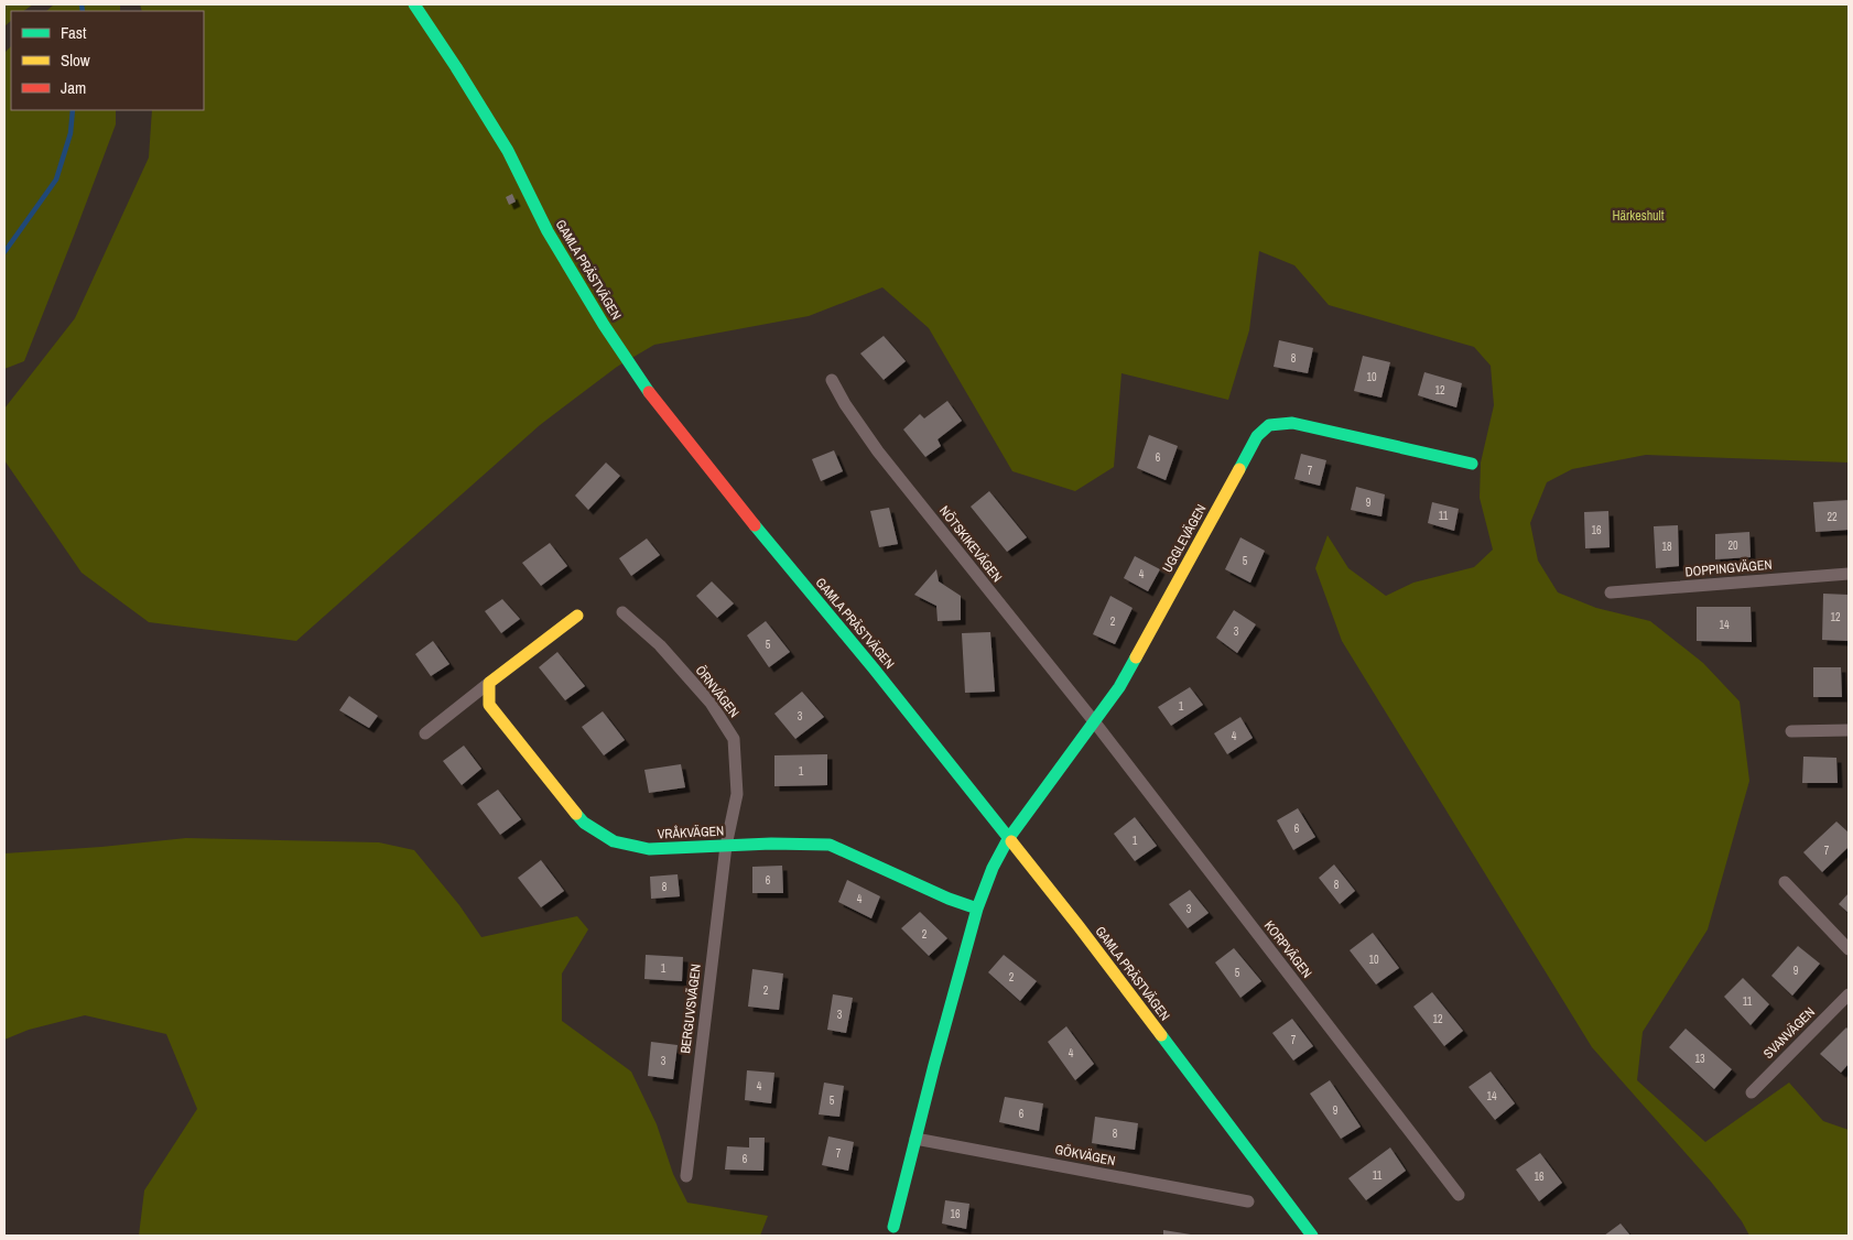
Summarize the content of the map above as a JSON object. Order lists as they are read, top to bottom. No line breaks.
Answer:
{"streets":{"street":["GAMLA PRÄSTVÄGEN","UGGLEVÄGEN","NÖTSKIKEVÄGEN","DOPPINGVÄGEN","ÖRNVÄGEN","VRÅKVÄGEN","KORPVÄGEN","BERGUVSVÄGEN","SVANVÄGEN","GÖKVÄGEN"]},"crossings":[["GAMLA PRÄSTVÄGEN","UGGLEVÄGEN"],["UGGLEVÄGEN","NÖTSKIKEVÄGEN"],["UGGLEVÄGEN","KORPVÄGEN"],["NÖTSKIKEVÄGEN","KORPVÄGEN"],["ÖRNVÄGEN","VRÅKVÄGEN"],["ÖRNVÄGEN","BERGUVSVÄGEN"],["VRÅKVÄGEN","BERGUVSVÄGEN"]],"parks":["Härkeshult"],"house_numbers":["8","10","12","6","7","9","11","22","16","20","18","5","4","12","2","14","3","5","1","3","4","1","6","1","7","6","8","8","4","3","2","10","1","9","5","2","2","11","3","12","7","4","13","3","4","14","5","9","6","8","7","6","11","16","16"],"legend":["Fast","Slow","Jam"]}
